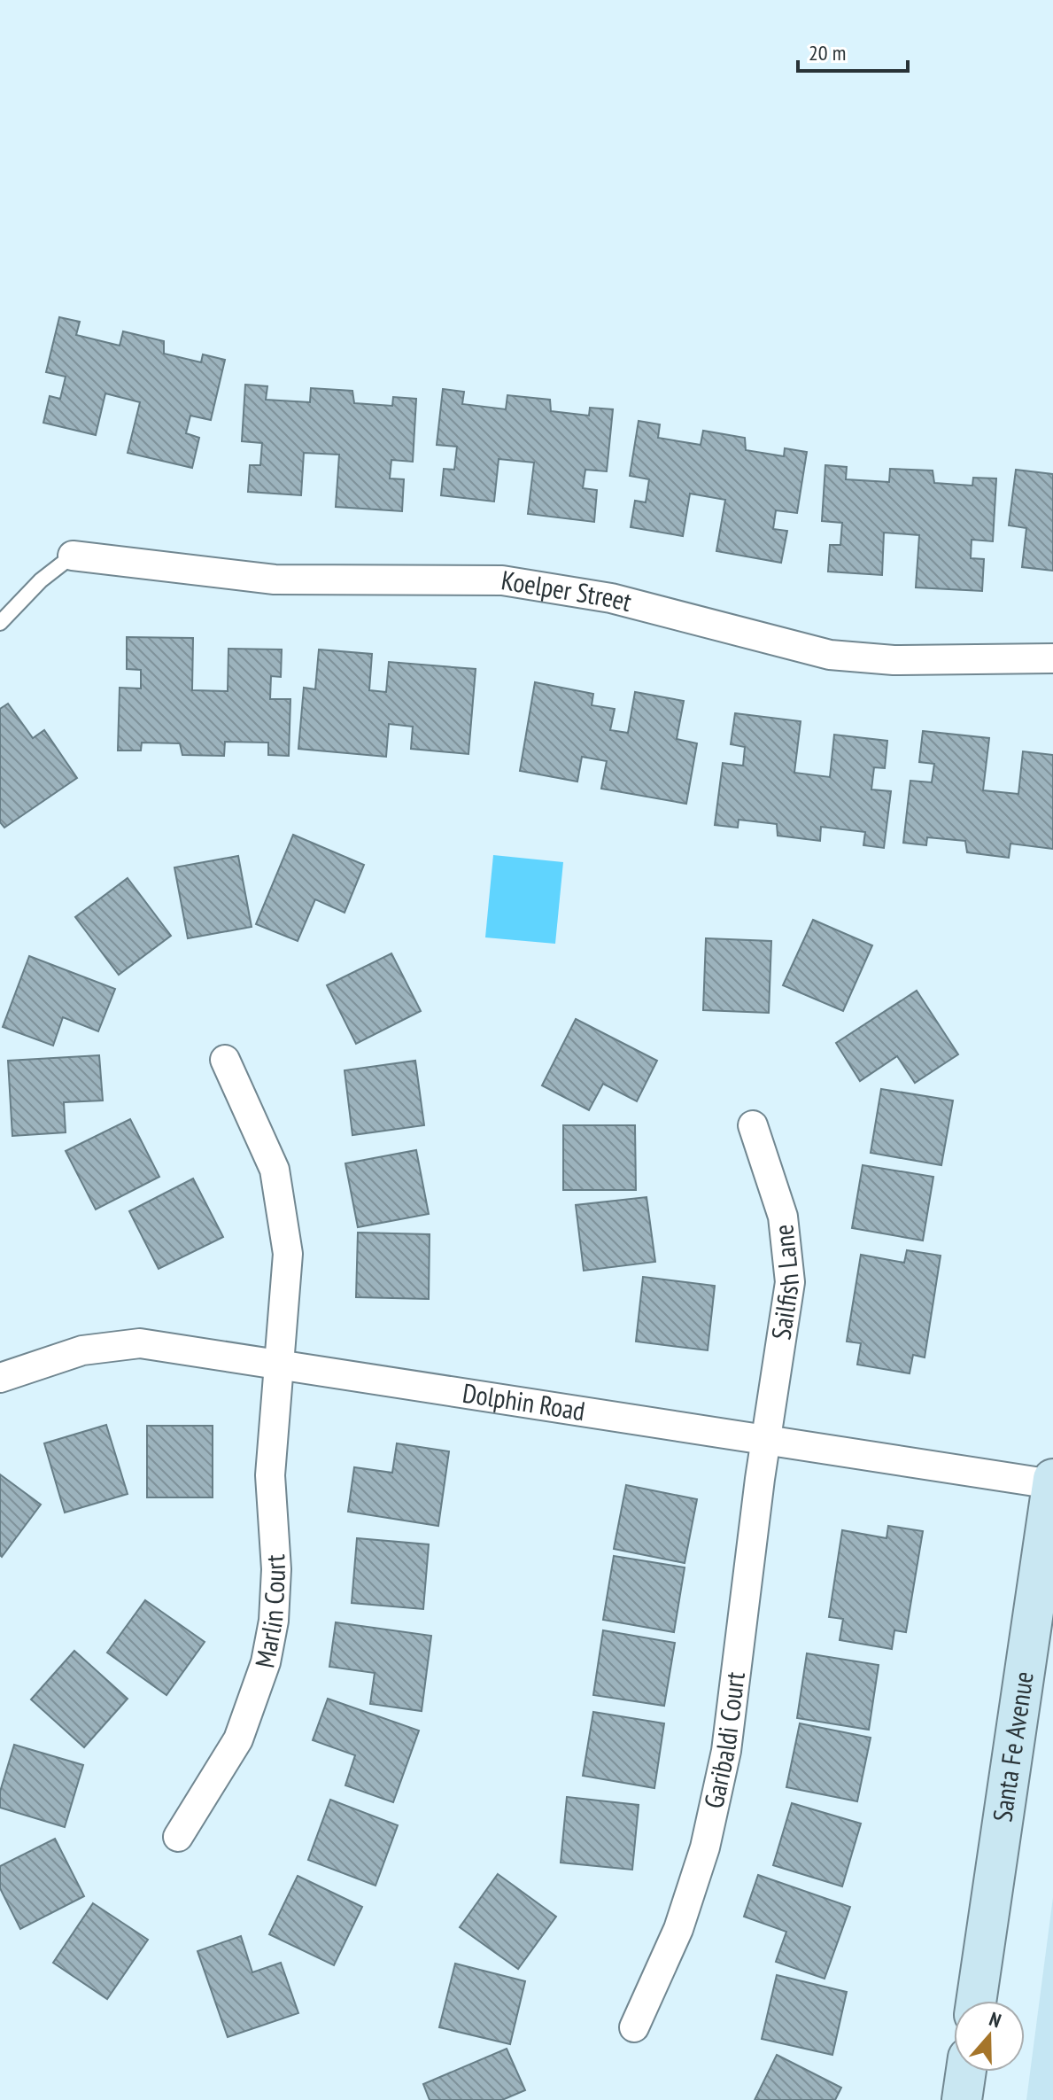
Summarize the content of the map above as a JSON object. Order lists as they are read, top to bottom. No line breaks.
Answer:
{"streets":{"street":["Koelper Street","Sailfish Lane","Dolphin Road","Marlin Court","Garibaldi Court","Santa Fe Avenue"]},"crossings":[["Sailfish Lane","Dolphin Road"],["Sailfish Lane","Garibaldi Court"],["Dolphin Road","Marlin Court"],["Dolphin Road","Garibaldi Court"],["Dolphin Road","Santa Fe Avenue"]],"scale_bar":"20 m","north":"top"}
